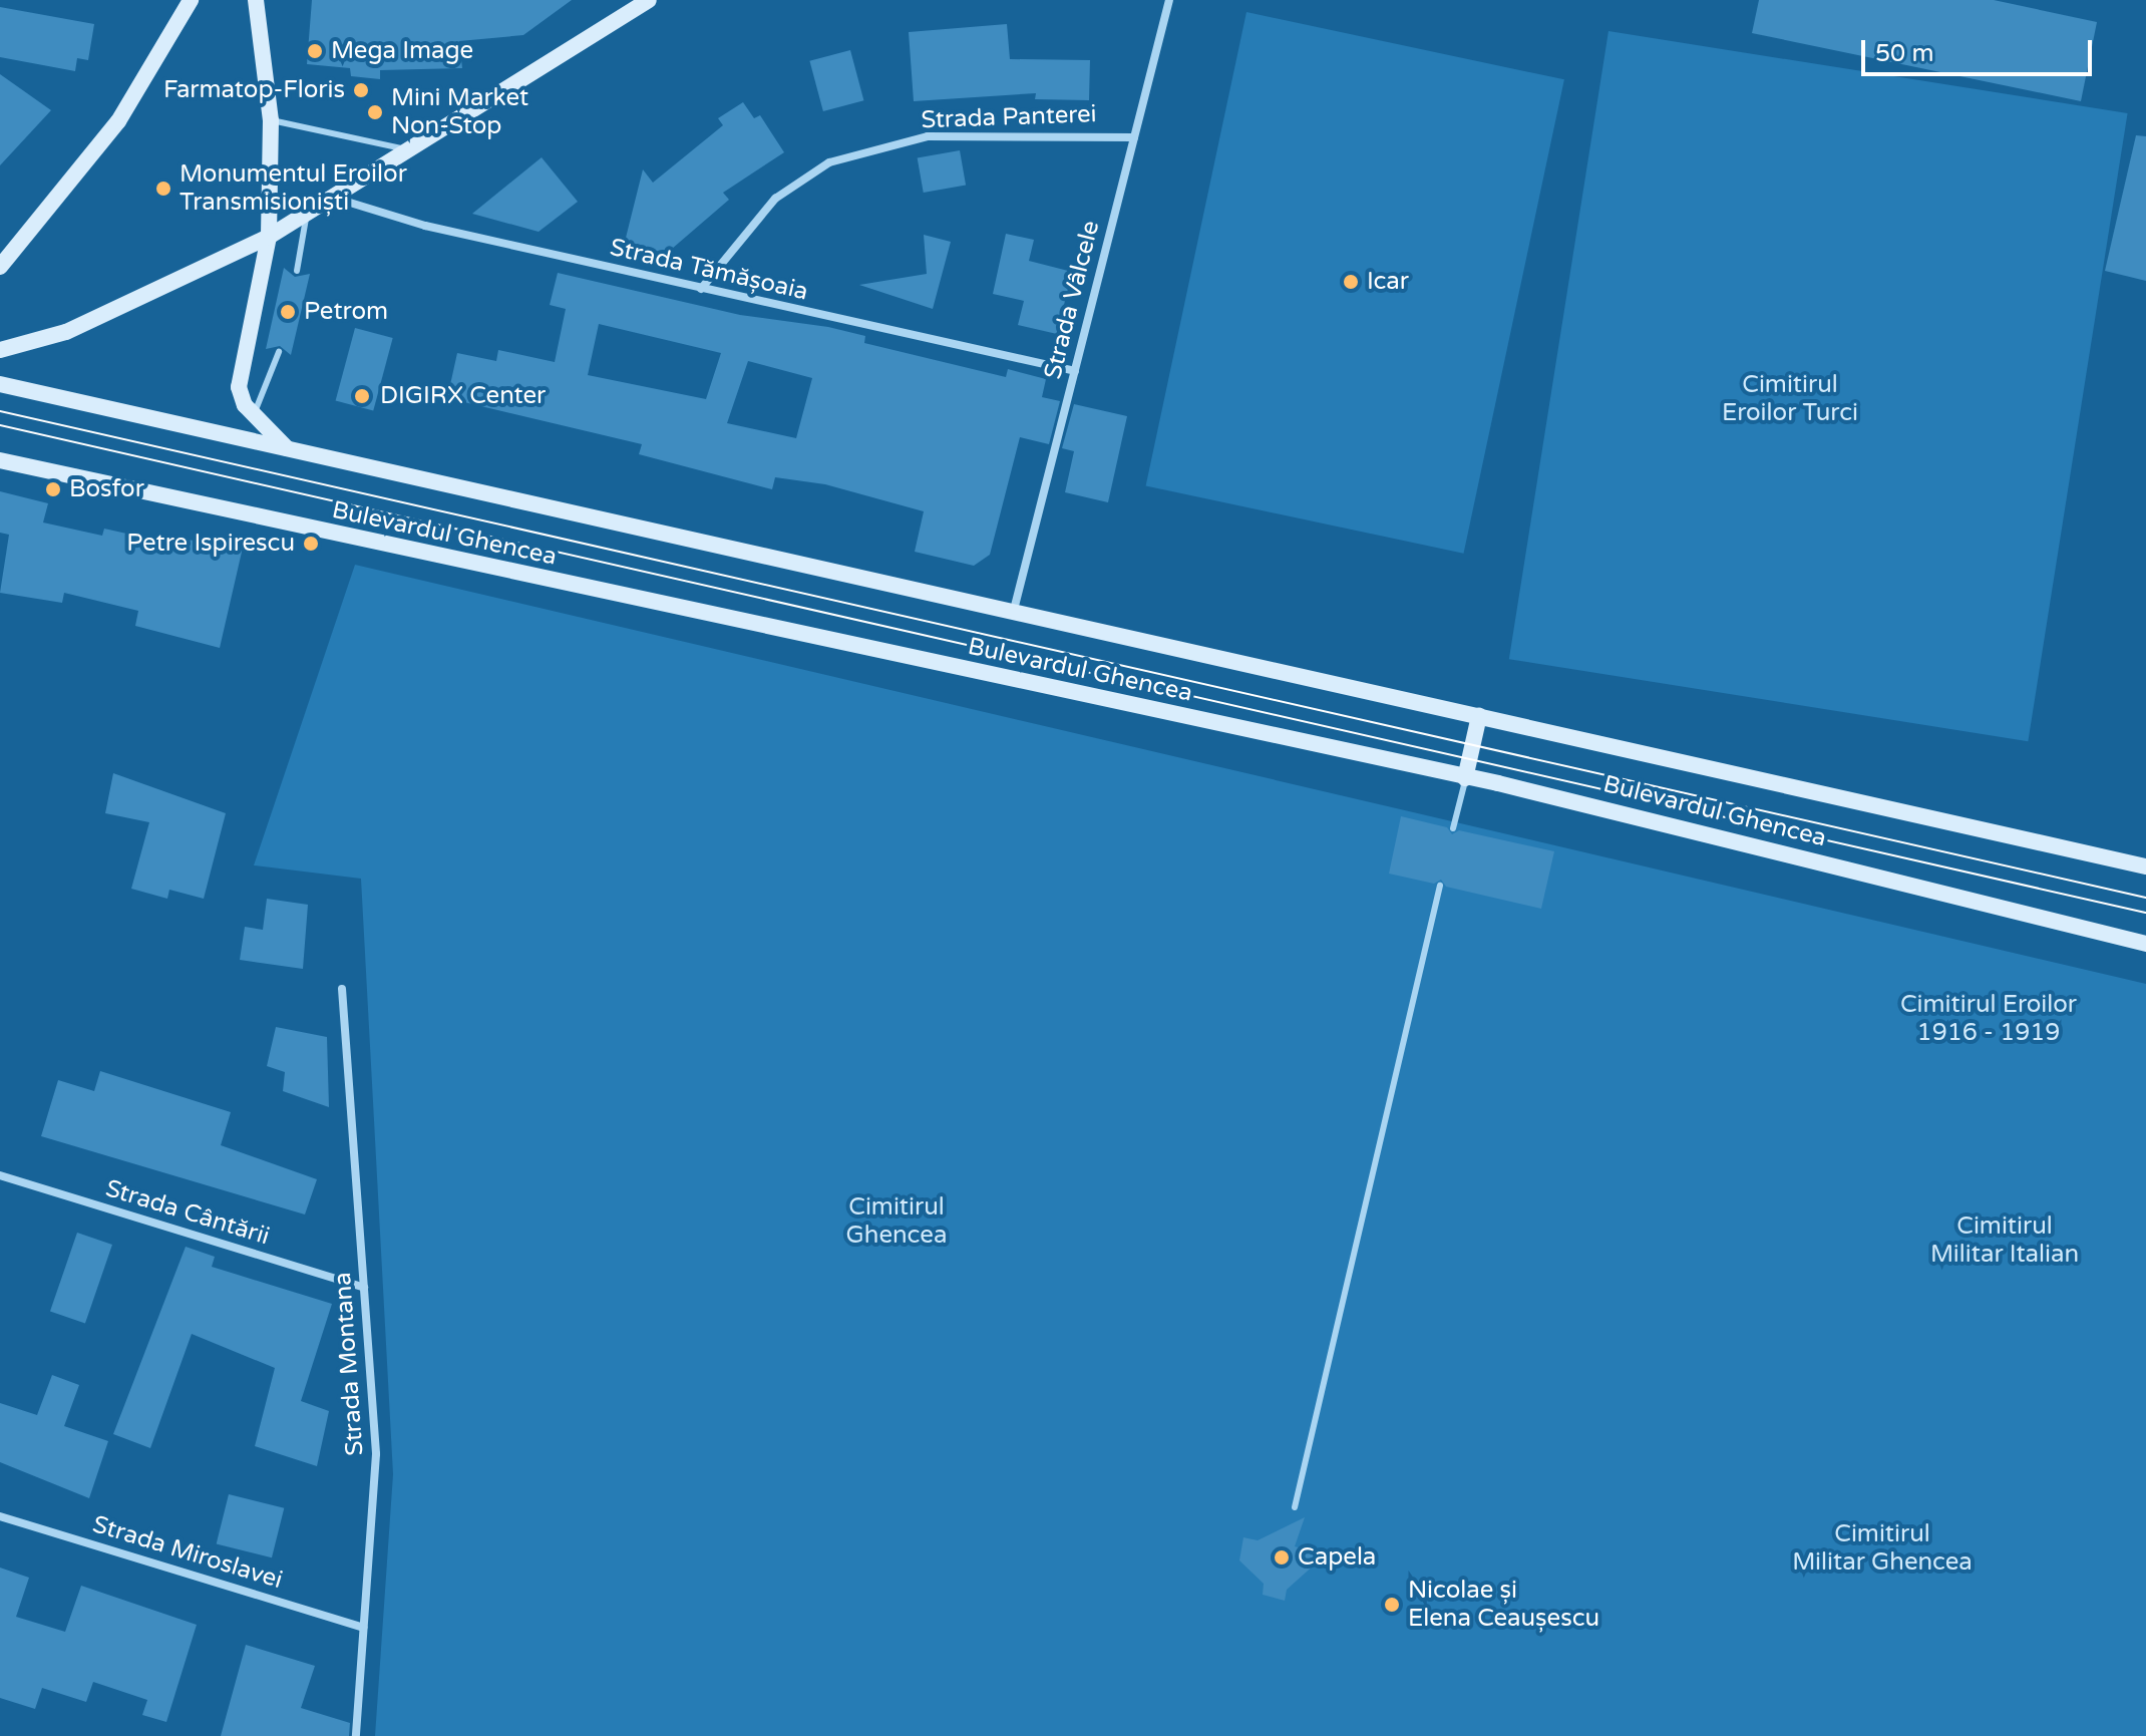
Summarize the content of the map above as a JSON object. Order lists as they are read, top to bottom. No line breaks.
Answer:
{"streets":{"main road":["Bulevardul Ghencea"],"street":["Strada Panterei","Strada Tămășoaia","Strada Vâlcele","Strada Cântării","Strada Montana","Strada Miroslavei"]},"crossings":[["Strada Panterei","Strada Tămășoaia"],["Strada Panterei","Strada Vâlcele"],["Strada Tămășoaia","Strada Vâlcele"],["Strada Vâlcele","Bulevardul Ghencea"],["Strada Cântării","Strada Montana"],["Strada Montana","Strada Miroslavei"]],"parks":["Cimitirul Eroilor Turci","Cimitirul Eroilor 1916 - 1919","Cimitirul Ghencea","Cimitirul Militar Italian","Cimitirul Militar Ghencea"],"places":["Mega Image","Farmatop-Floris","Mini Market Non-Stop","Monumentul Eroilor Transmisioniști","Icar","Petrom","DIGIRX Center","Bosfor","Petre Ispirescu","Capela","Nicolae și Elena Ceaușescu"],"scale_bar":"50 m"}
